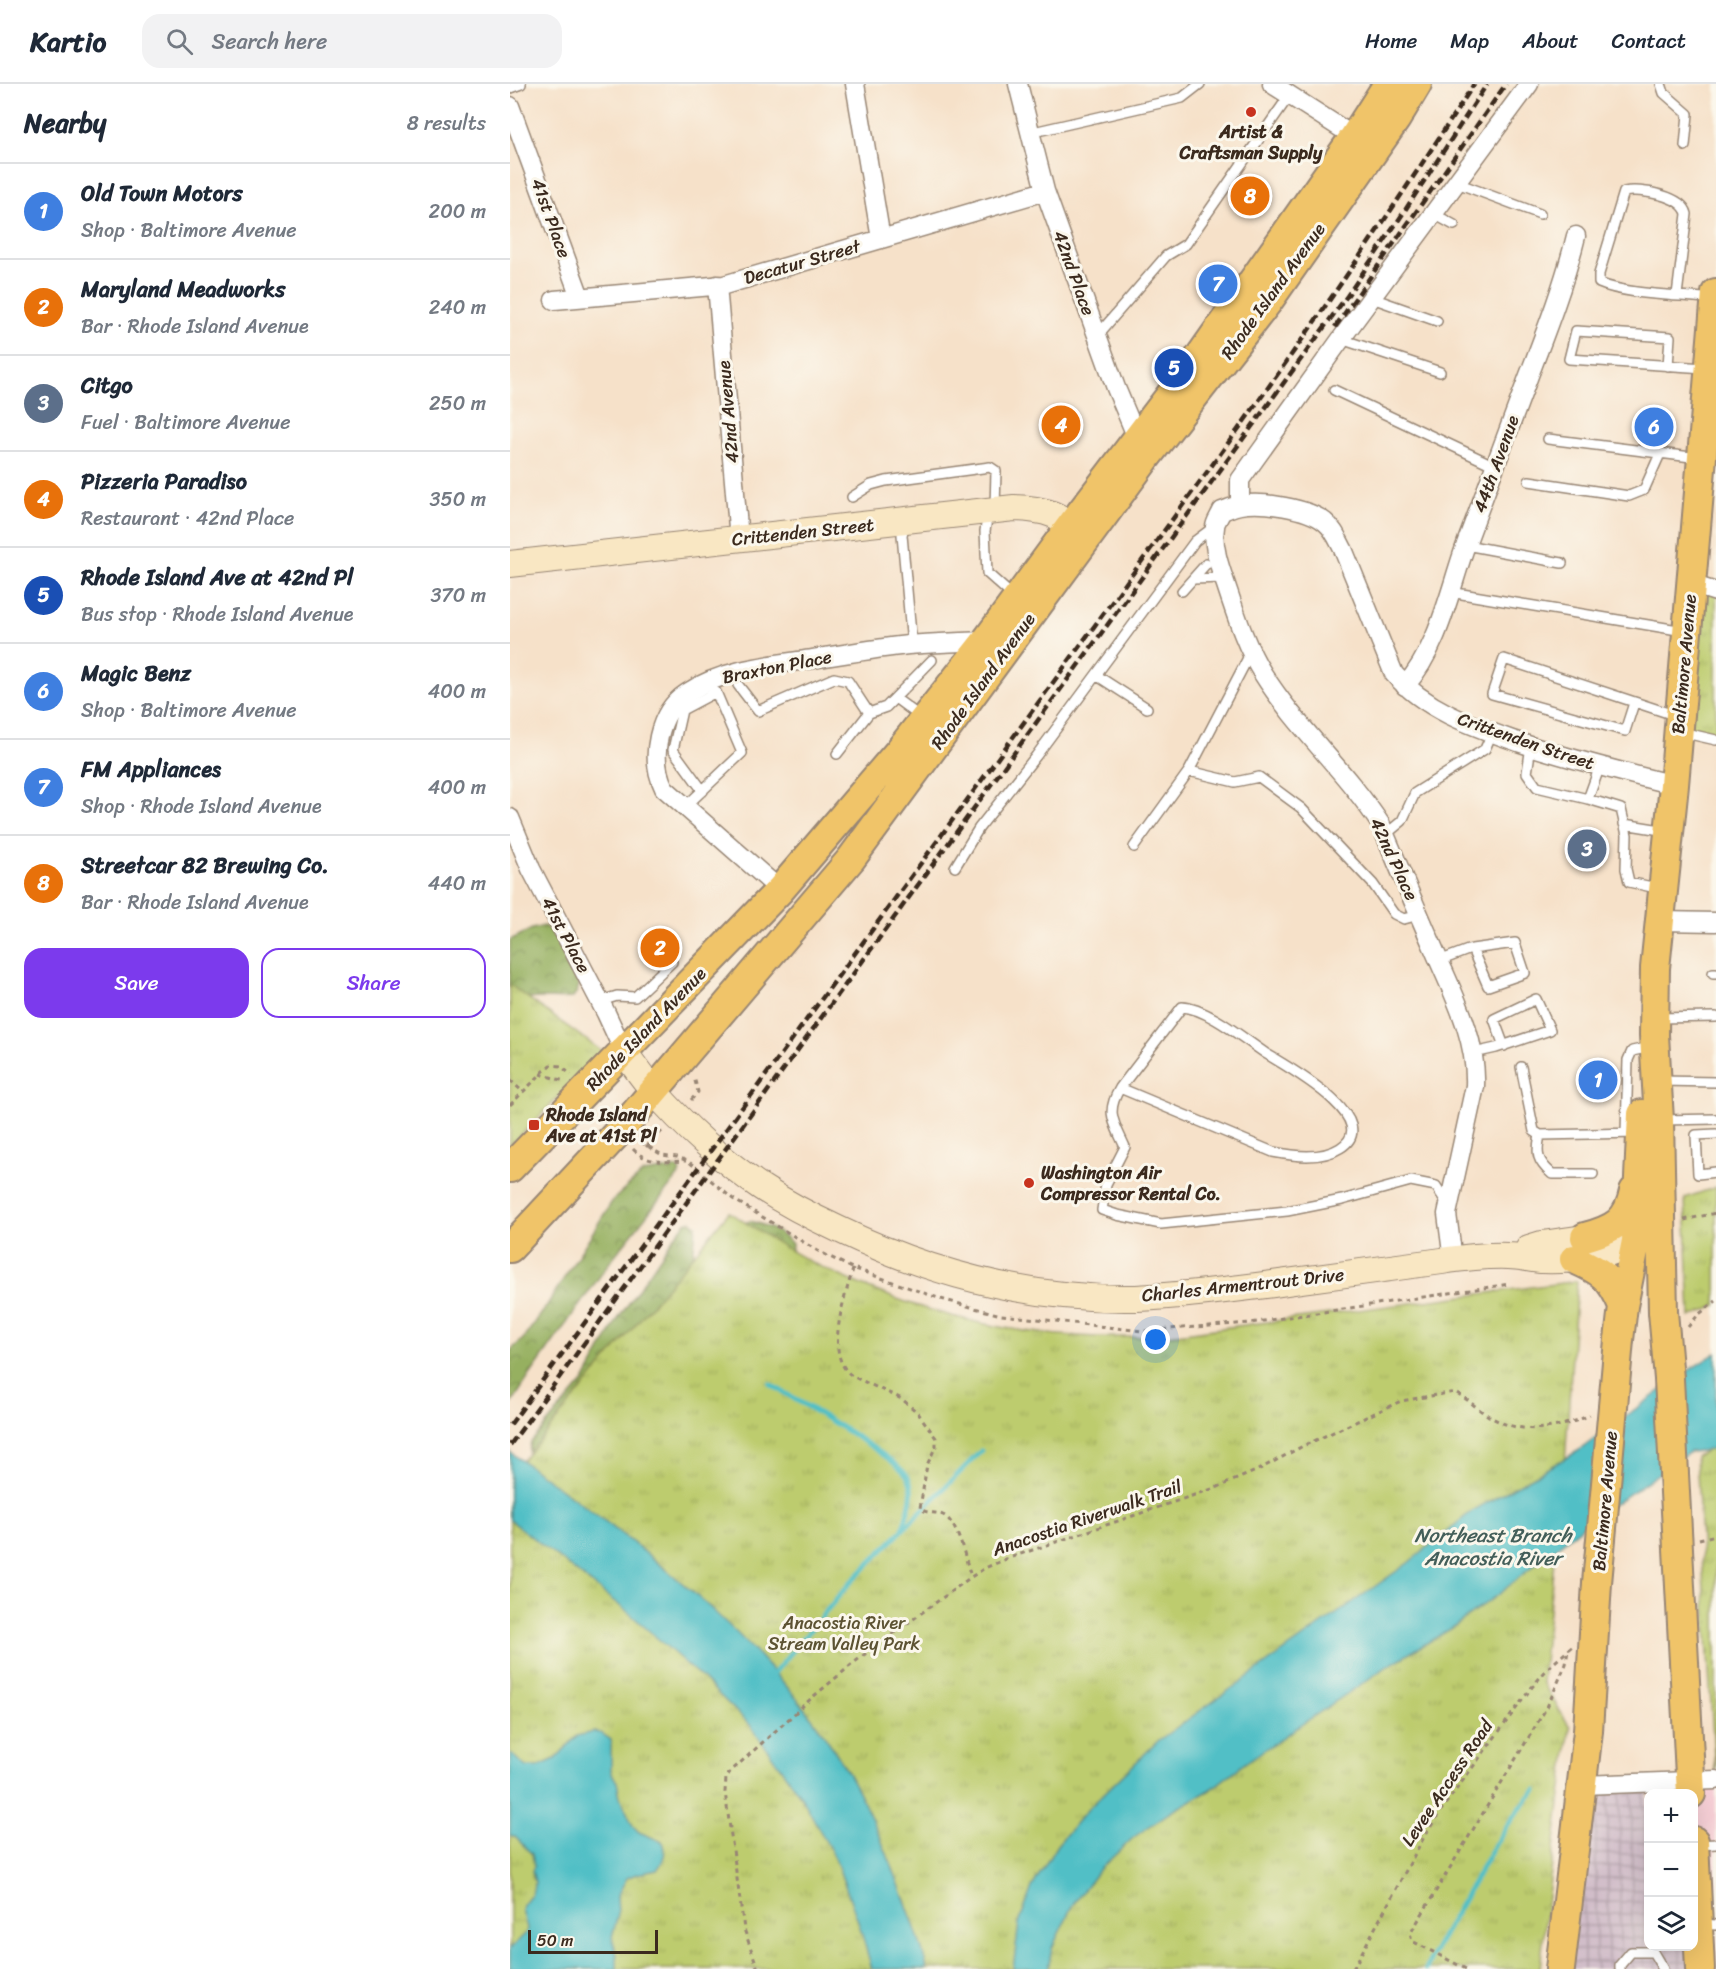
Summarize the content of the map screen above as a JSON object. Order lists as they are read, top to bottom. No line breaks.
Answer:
{"streets":{"main road":["Rhode Island Avenue","Baltimore Avenue"],"street":["41st Place","Decatur Street","42nd Place","42nd Avenue","44th Avenue","Crittenden Street","Braxton Place","Charles Armentrout Drive"],"path":["Anacostia Riverwalk Trail","Levee Access Road"]},"crossings":[["41st Place","Decatur Street"],["41st Place","Rhode Island Avenue"],["41st Place","Charles Armentrout Drive"],["Decatur Street","42nd Place"],["Decatur Street","42nd Avenue"],["42nd Place","Rhode Island Avenue"],["42nd Place","Charles Armentrout Drive"],["Rhode Island Avenue","Crittenden Street"],["Rhode Island Avenue","Braxton Place"],["Rhode Island Avenue","Charles Armentrout Drive"],["42nd Avenue","Crittenden Street"],["44th Avenue","Crittenden Street"],["Crittenden Street","Baltimore Avenue"],["Baltimore Avenue","Charles Armentrout Drive"],["Baltimore Avenue","Levee Access Road"]],"water":["Northeast Branch Anacostia River"],"parks":["Anacostia River Stream Valley Park"],"places":{"other":["Artist & Craftsman Supply","Washington Air Compressor Rental Co."],"transit":["Rhode Island Ave at 41st Pl"]},"scale_bar":"50 m","page":{"header":"Kartio","search":"Search here","nav":["Home","Map","About","Contact"],"heading":["Nearby","8 results"],"list":[{"mark":"1","name":"Old Town Motors","note":"Shop · Baltimore Avenue","value":"200 m"},{"mark":"2","name":"Maryland Meadworks","note":"Bar · Rhode Island Avenue","value":"240 m"},{"mark":"3","name":"Citgo","note":"Fuel · Baltimore Avenue","value":"250 m"},{"mark":"4","name":"Pizzeria Paradiso","note":"Restaurant · 42nd Place","value":"350 m"},{"mark":"5","name":"Rhode Island Ave at 42nd Pl","note":"Bus stop · Rhode Island Avenue","value":"370 m"},{"mark":"6","name":"Magic Benz","note":"Shop · Baltimore Avenue","value":"400 m"},{"mark":"7","name":"FM Appliances","note":"Shop · Rhode Island Avenue","value":"400 m"},{"mark":"8","name":"Streetcar 82 Brewing Co.","note":"Bar · Rhode Island Avenue","value":"440 m"}],"pins":["8","7","5","4","6","3","2","1"],"buttons":["Save","Share"],"map_buttons":["+","−"],"scale":"50 m"}}
